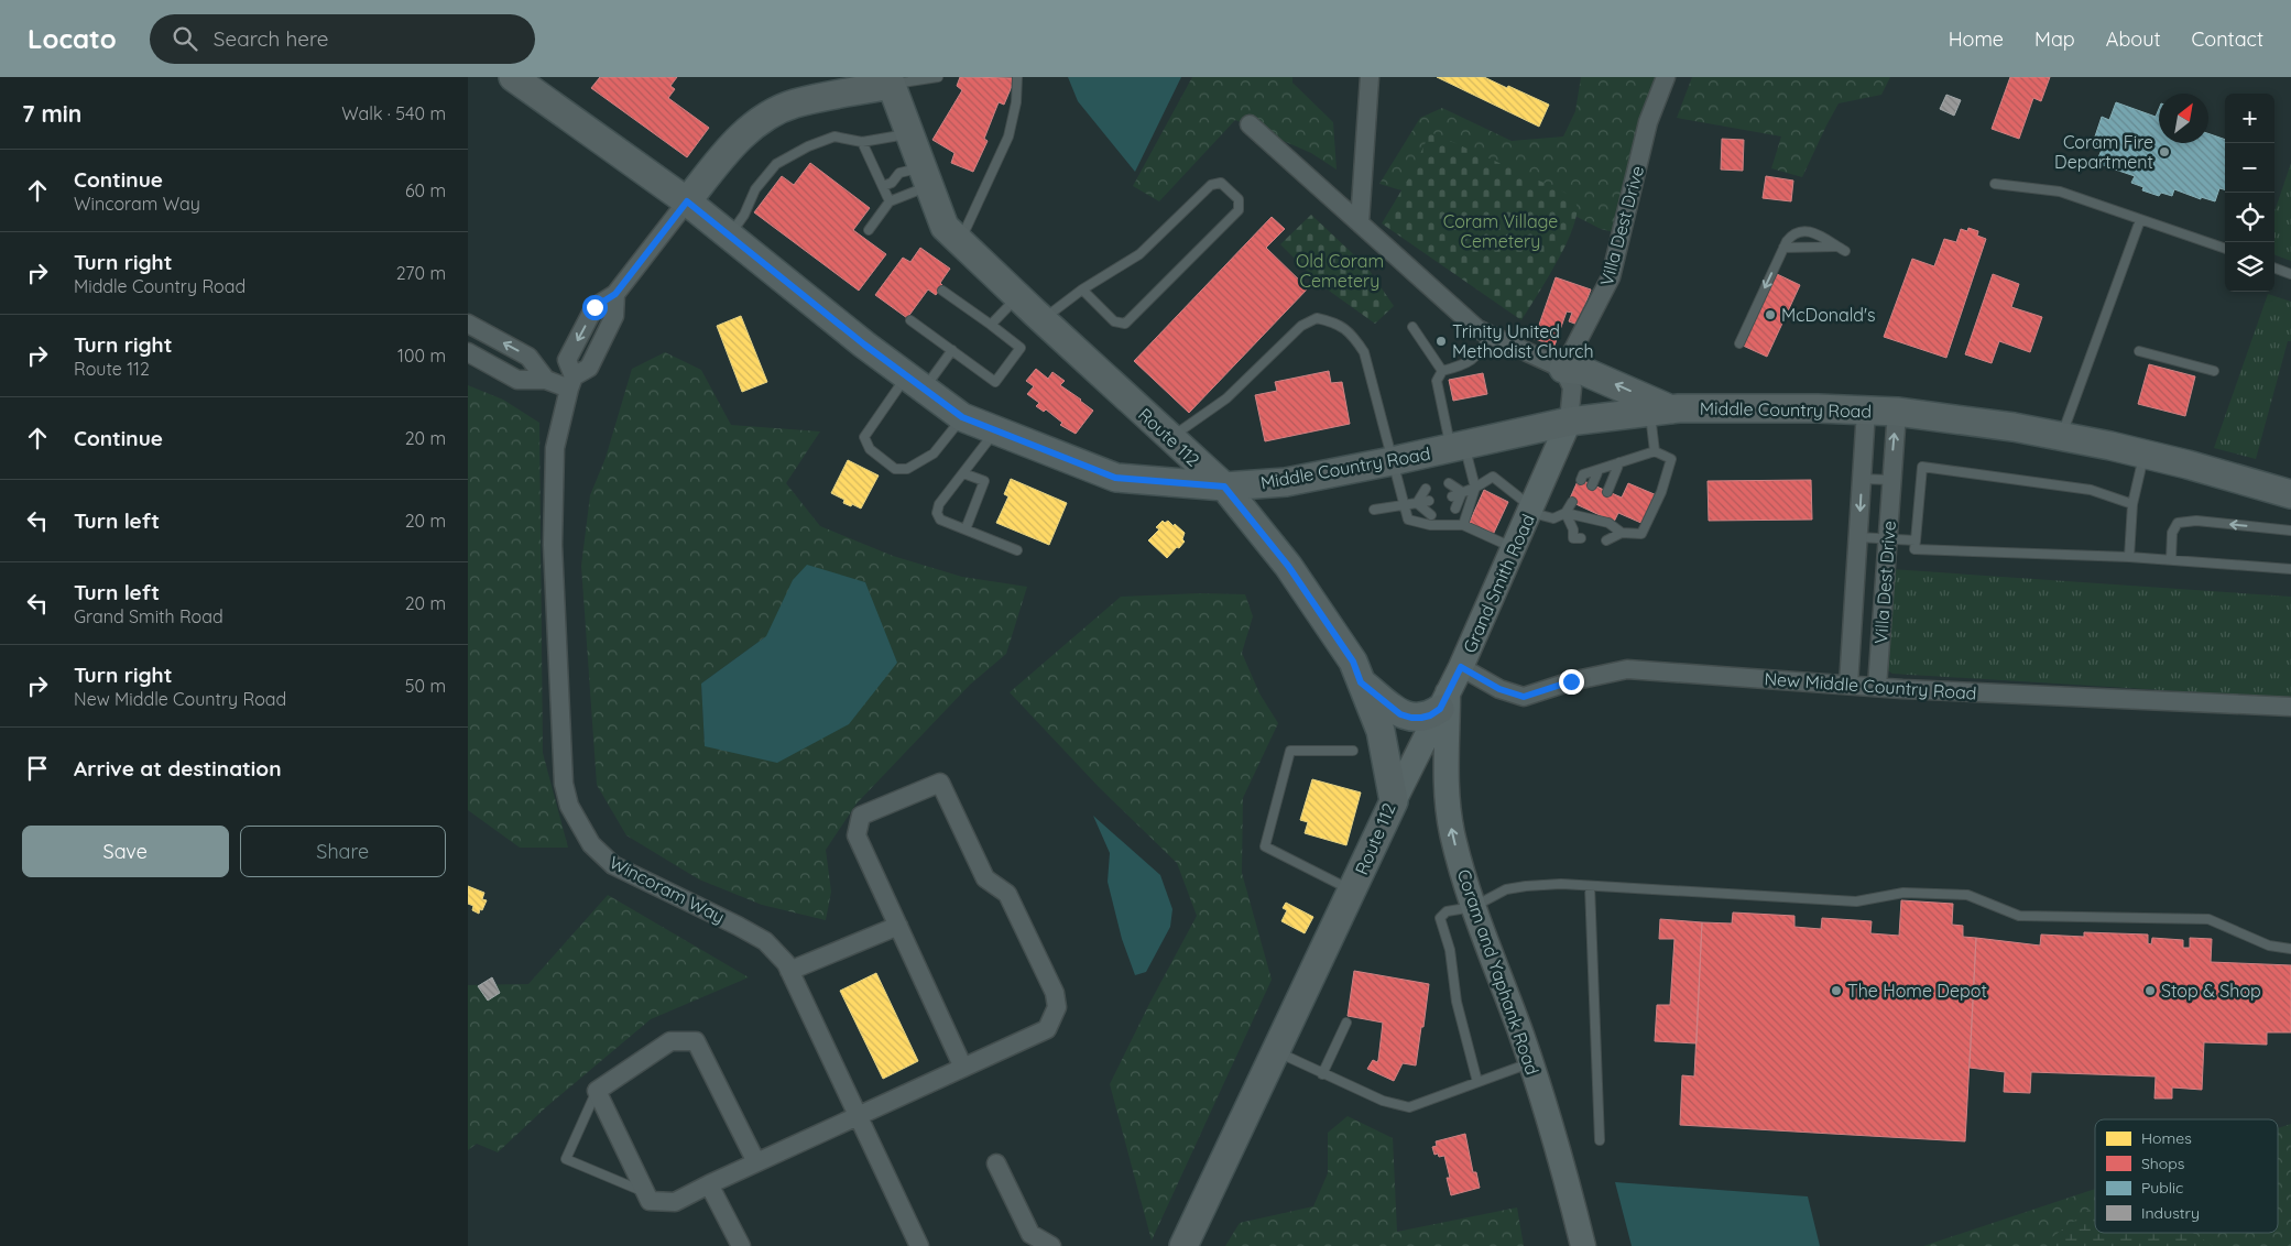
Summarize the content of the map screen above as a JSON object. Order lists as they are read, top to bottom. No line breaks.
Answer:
{"streets":{"main road":["Middle Country Road","Route 112","Grand Smith Road","Coram and Yaphank Road"],"street":["Villa Dest Drive","New Middle Country Road","Wincoram Way"]},"crossings":[["Villa Dest Drive","Middle Country Road"],["Villa Dest Drive","New Middle Country Road"],["Middle Country Road","Route 112"],["Middle Country Road","Grand Smith Road"],["Middle Country Road","Wincoram Way"],["Route 112","Grand Smith Road"],["Grand Smith Road","New Middle Country Road"],["Grand Smith Road","Coram and Yaphank Road"]],"one_way":["Coram and Yaphank Road"],"parks":["Coram Village Cemetery","Old Coram Cemetery"],"places":["Coram Fire Department","McDonald's","Trinity United Methodist Church","The Home Depot","Stop & Shop"],"legend":["Homes","Shops","Public","Industry"],"north":"top right","page":{"header":"Locato","search":"Search here","nav":["Home","Map","About","Contact"],"heading":["7 min","Walk · 540 m"],"map_buttons":["+","−"],"list":[["Continue","Wincoram Way","60 m"],["Turn right","Middle Country Road","270 m"],["Turn right","Route 112","100 m"],["Continue","20 m"],["Turn left","20 m"],["Turn left","Grand Smith Road","20 m"],["Turn right","New Middle Country Road","50 m"],"Arrive at destination"],"buttons":["Save","Share"]}}
